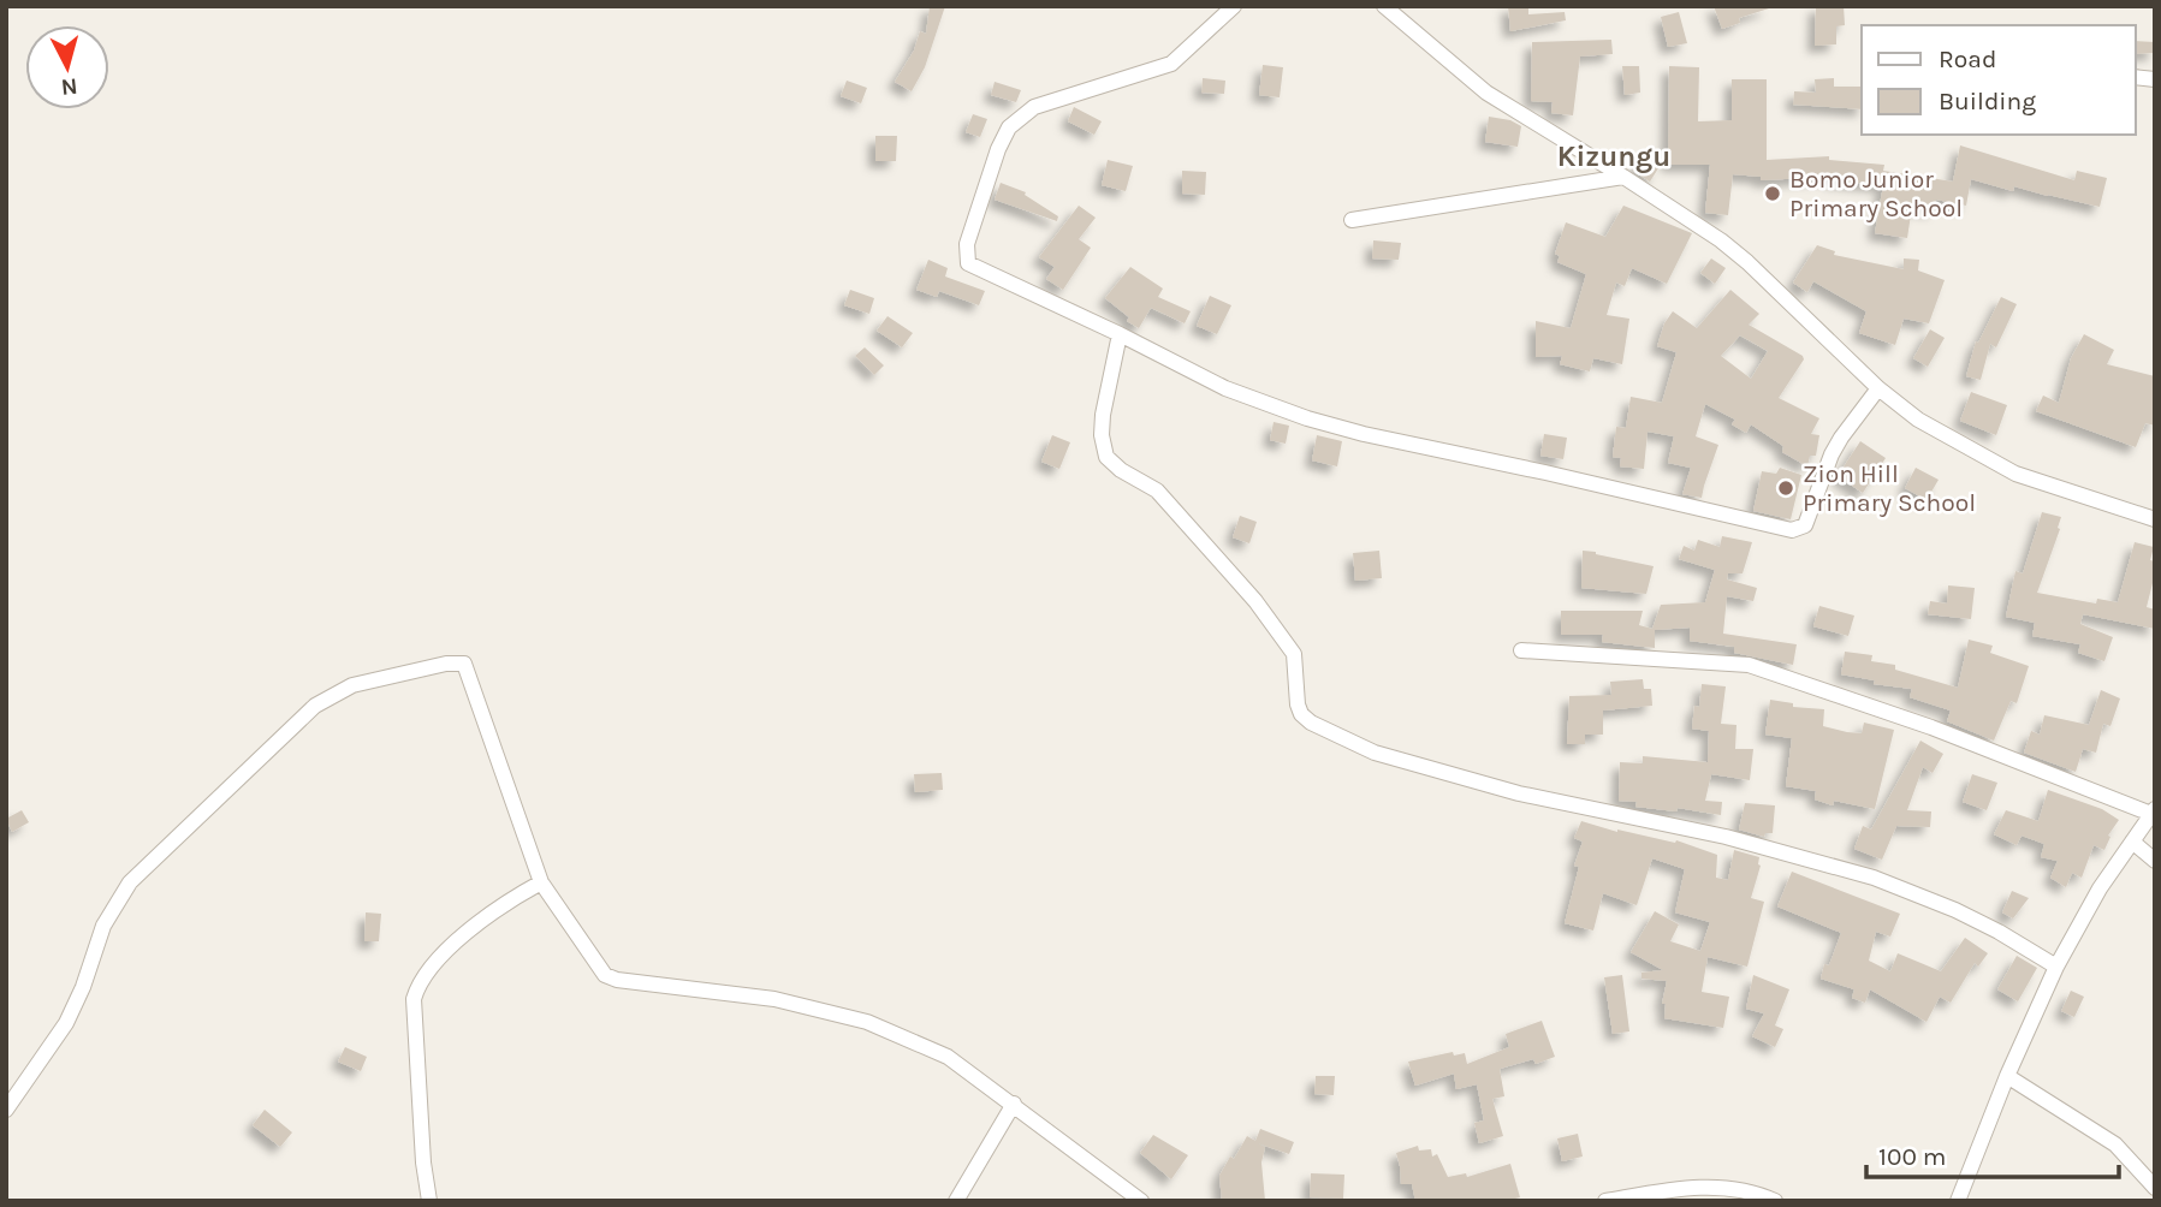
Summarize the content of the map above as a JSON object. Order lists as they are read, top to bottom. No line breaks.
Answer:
{"districts":["Kizungu"],"places":["Bomo Junior Primary School","Zion Hill Primary School"],"legend":["Road","Building"],"scale_bar":"100 m","north":"bottom"}
